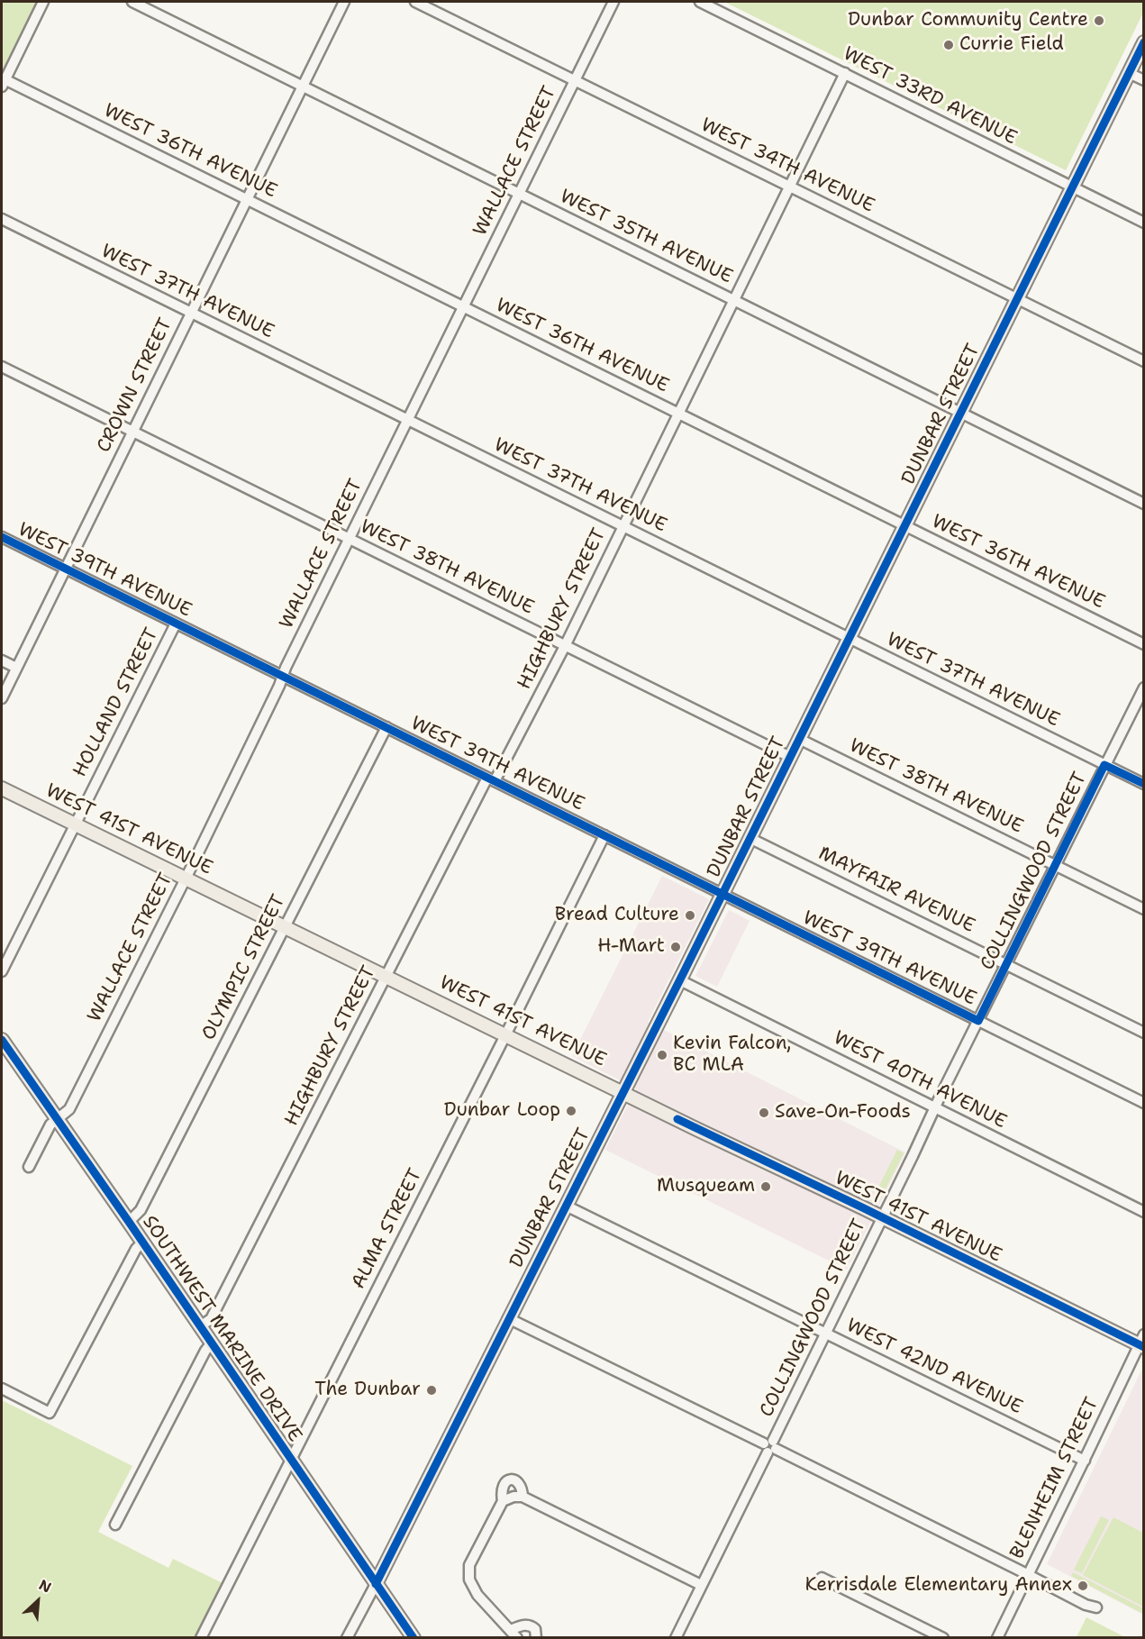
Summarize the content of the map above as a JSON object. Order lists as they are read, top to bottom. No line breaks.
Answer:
{"streets":{"main road":["DUNBAR STREET","WEST 41ST AVENUE","SOUTHWEST MARINE DRIVE"],"street":["WEST 33RD AVENUE","WEST 36TH AVENUE","WALLACE STREET","WEST 34TH AVENUE","WEST 35TH AVENUE","WEST 37TH AVENUE","CROWN STREET","WEST 38TH AVENUE","WEST 39TH AVENUE","HIGHBURY STREET","HOLLAND STREET","COLLINGWOOD STREET","MAYFAIR AVENUE","OLYMPIC STREET","WEST 40TH AVENUE","ALMA STREET","WEST 42ND AVENUE","BLENHEIM STREET"]},"crossings":[["WEST 33RD AVENUE","DUNBAR STREET"],["WEST 33RD AVENUE","HIGHBURY STREET"],["WEST 36TH AVENUE","WALLACE STREET"],["WEST 36TH AVENUE","CROWN STREET"],["WEST 36TH AVENUE","DUNBAR STREET"],["WEST 36TH AVENUE","HIGHBURY STREET"],["WALLACE STREET","WEST 34TH AVENUE"],["WALLACE STREET","WEST 35TH AVENUE"],["WALLACE STREET","WEST 37TH AVENUE"],["WALLACE STREET","WEST 38TH AVENUE"],["WALLACE STREET","WEST 39TH AVENUE"],["WALLACE STREET","WEST 41ST AVENUE"],["WALLACE STREET","SOUTHWEST MARINE DRIVE"],["WEST 34TH AVENUE","DUNBAR STREET"],["WEST 34TH AVENUE","HIGHBURY STREET"],["WEST 35TH AVENUE","CROWN STREET"],["WEST 35TH AVENUE","DUNBAR STREET"],["WEST 35TH AVENUE","HIGHBURY STREET"],["WEST 37TH AVENUE","CROWN STREET"],["WEST 37TH AVENUE","DUNBAR STREET"],["WEST 37TH AVENUE","HIGHBURY STREET"],["WEST 37TH AVENUE","COLLINGWOOD STREET"],["CROWN STREET","WEST 38TH AVENUE"],["CROWN STREET","WEST 39TH AVENUE"],["DUNBAR STREET","WEST 38TH AVENUE"],["DUNBAR STREET","WEST 39TH AVENUE"],["DUNBAR STREET","WEST 41ST AVENUE"],["DUNBAR STREET","MAYFAIR AVENUE"],["DUNBAR STREET","WEST 40TH AVENUE"],["DUNBAR STREET","SOUTHWEST MARINE DRIVE"],["DUNBAR STREET","WEST 42ND AVENUE"],["WEST 38TH AVENUE","HIGHBURY STREET"],["WEST 38TH AVENUE","COLLINGWOOD STREET"],["WEST 39TH AVENUE","HIGHBURY STREET"],["WEST 39TH AVENUE","HOLLAND STREET"],["WEST 39TH AVENUE","COLLINGWOOD STREET"],["WEST 39TH AVENUE","OLYMPIC STREET"],["WEST 39TH AVENUE","ALMA STREET"],["HIGHBURY STREET","WEST 41ST AVENUE"],["HIGHBURY STREET","SOUTHWEST MARINE DRIVE"],["HOLLAND STREET","WEST 41ST AVENUE"],["WEST 41ST AVENUE","COLLINGWOOD STREET"],["WEST 41ST AVENUE","OLYMPIC STREET"],["WEST 41ST AVENUE","ALMA STREET"],["WEST 41ST AVENUE","BLENHEIM STREET"],["COLLINGWOOD STREET","MAYFAIR AVENUE"],["COLLINGWOOD STREET","WEST 40TH AVENUE"],["COLLINGWOOD STREET","WEST 42ND AVENUE"],["OLYMPIC STREET","SOUTHWEST MARINE DRIVE"],["ALMA STREET","SOUTHWEST MARINE DRIVE"],["WEST 42ND AVENUE","BLENHEIM STREET"]],"places":["Dunbar Community Centre","Currie Field","Bread Culture","H-Mart","Kevin Falcon, BC MLA","Dunbar Loop","Save-On-Foods","Musqueam","The Dunbar","Kerrisdale Elementary Annex"],"north":"top right"}
